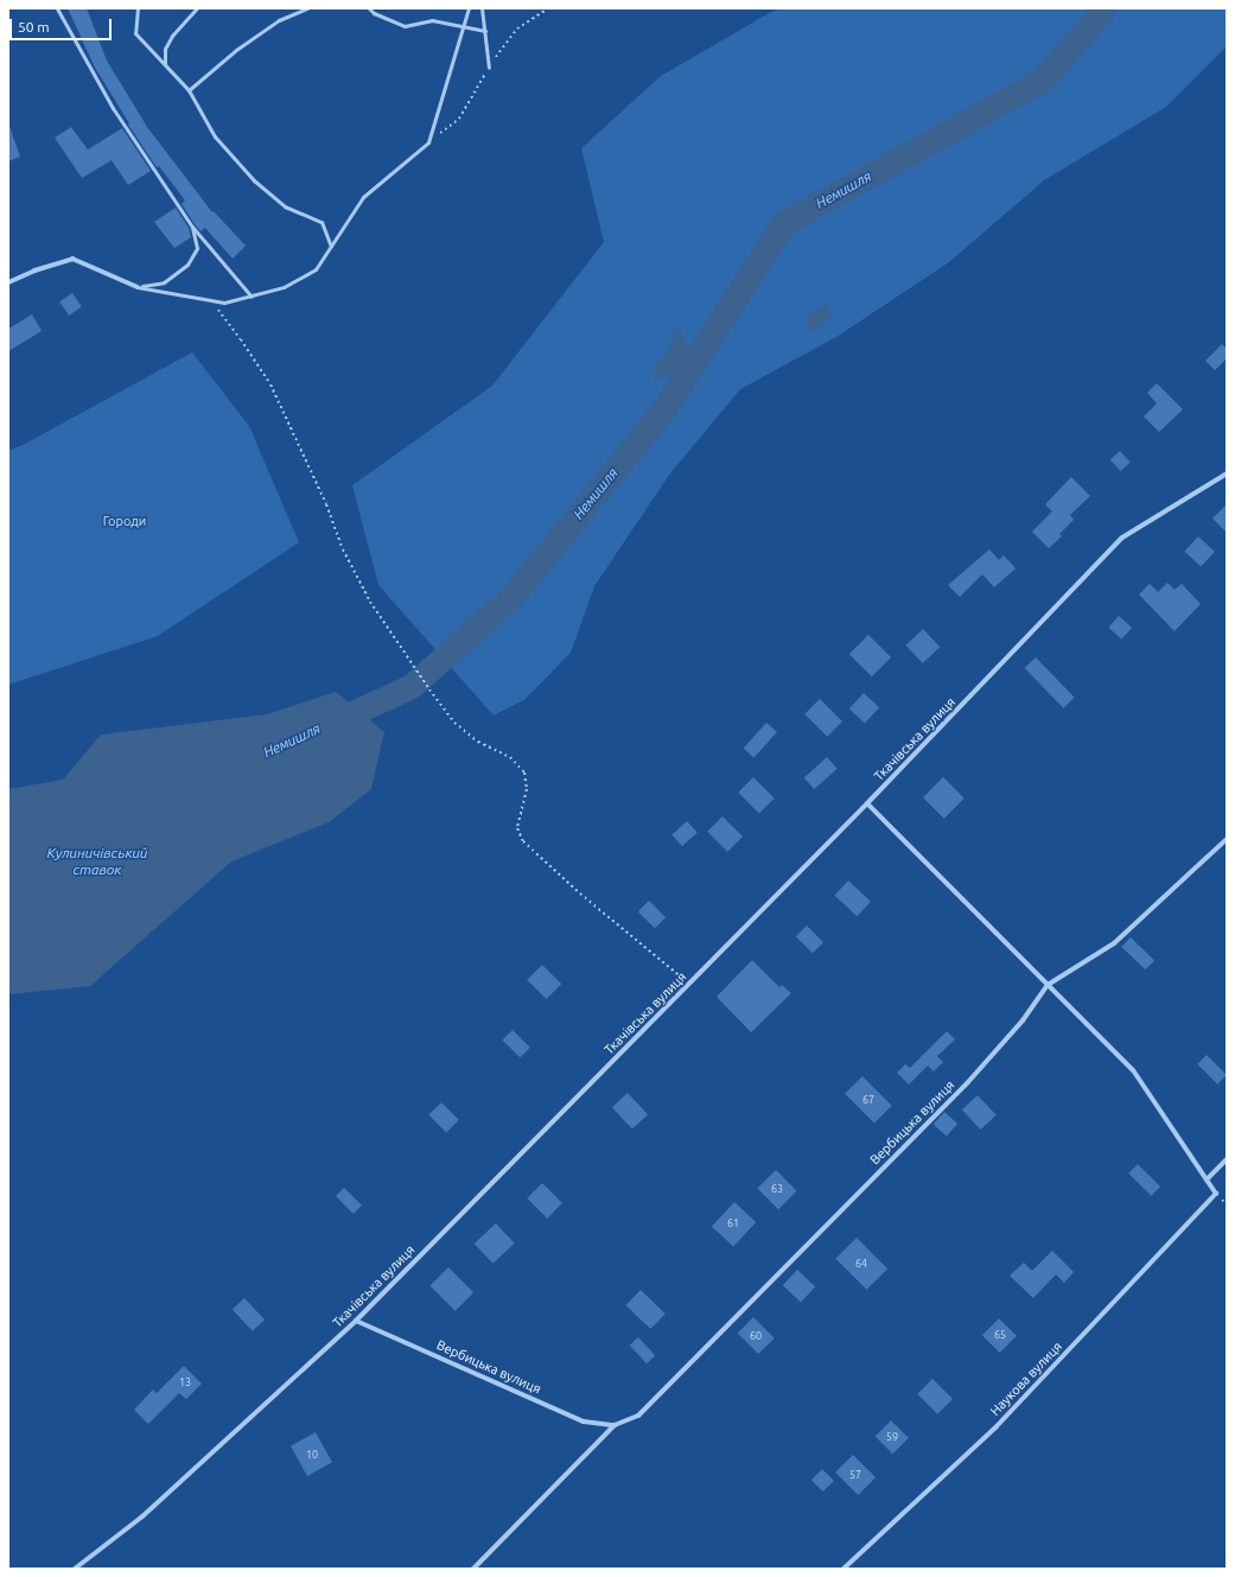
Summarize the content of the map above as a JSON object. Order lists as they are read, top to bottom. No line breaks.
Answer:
{"streets":{"street":["Ткачівська вулиця","Вербицька вулиця","Наукова вулиця"]},"crossings":[["Ткачівська вулиця","Вербицька вулиця"]],"water":["Немишля","Кулиничівський ставок"],"parks":["Городи"],"house_numbers":["67","63","61","64","65","60","13","59","10","57"],"scale_bar":"50 m"}
